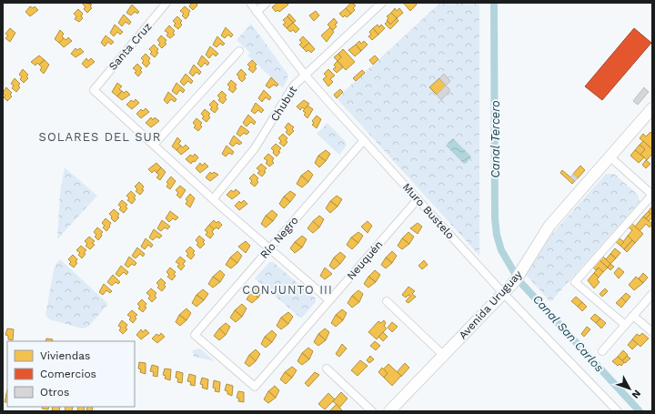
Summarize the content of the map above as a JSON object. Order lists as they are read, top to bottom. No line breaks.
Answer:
{"streets":{"main road":["Avenida Uruguay"],"street":["Santa Cruz","Chubut","Muro Bustelo","Río Negro","Neuquén"]},"crossings":[["Chubut","Muro Bustelo"],["Muro Bustelo","Río Negro"],["Muro Bustelo","Neuquén"],["Muro Bustelo","Avenida Uruguay"],["Río Negro","Neuquén"]],"districts":["SOLARES DEL SUR","CONJUNTO III"],"water":["Canal Tercero","Canal San Carlos"],"legend":["Viviendas","Comercios","Otros"],"north":"bottom right"}
